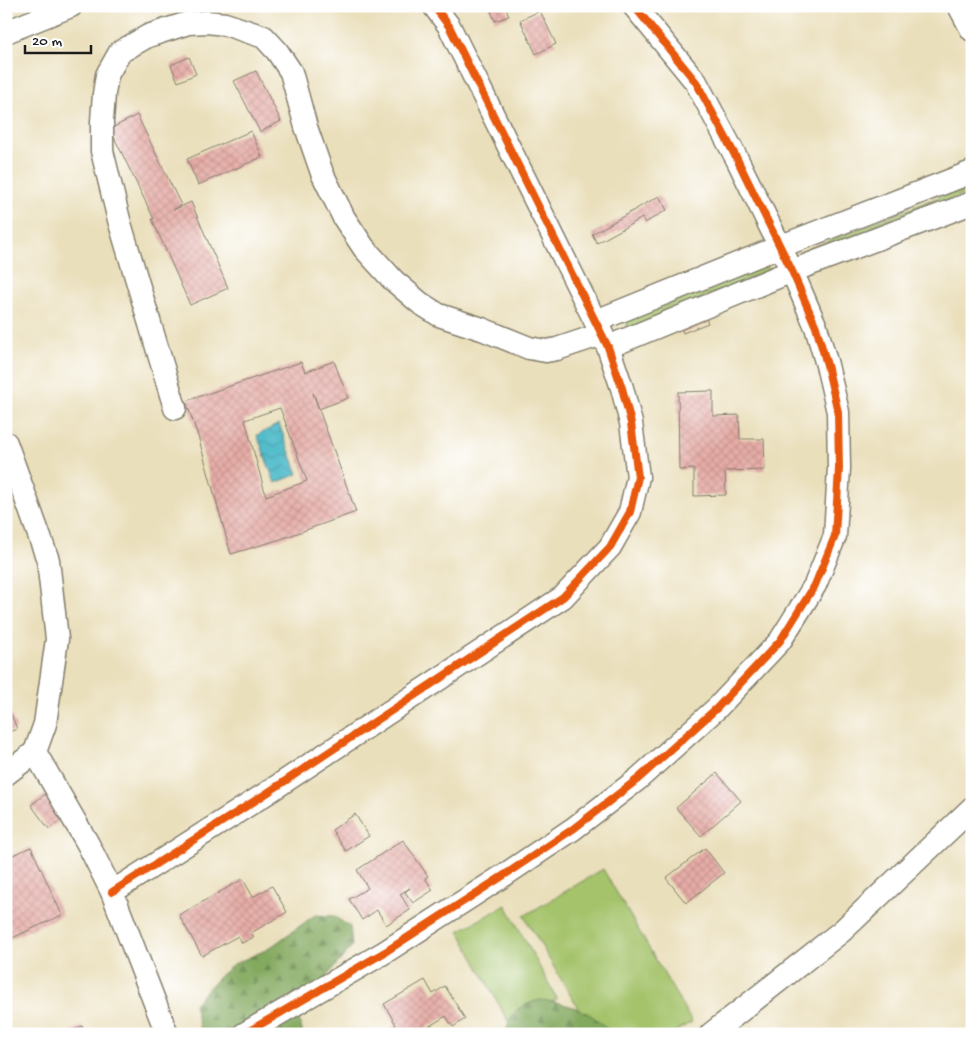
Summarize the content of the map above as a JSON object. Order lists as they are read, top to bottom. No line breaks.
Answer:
{"scale_bar":"20 m"}
